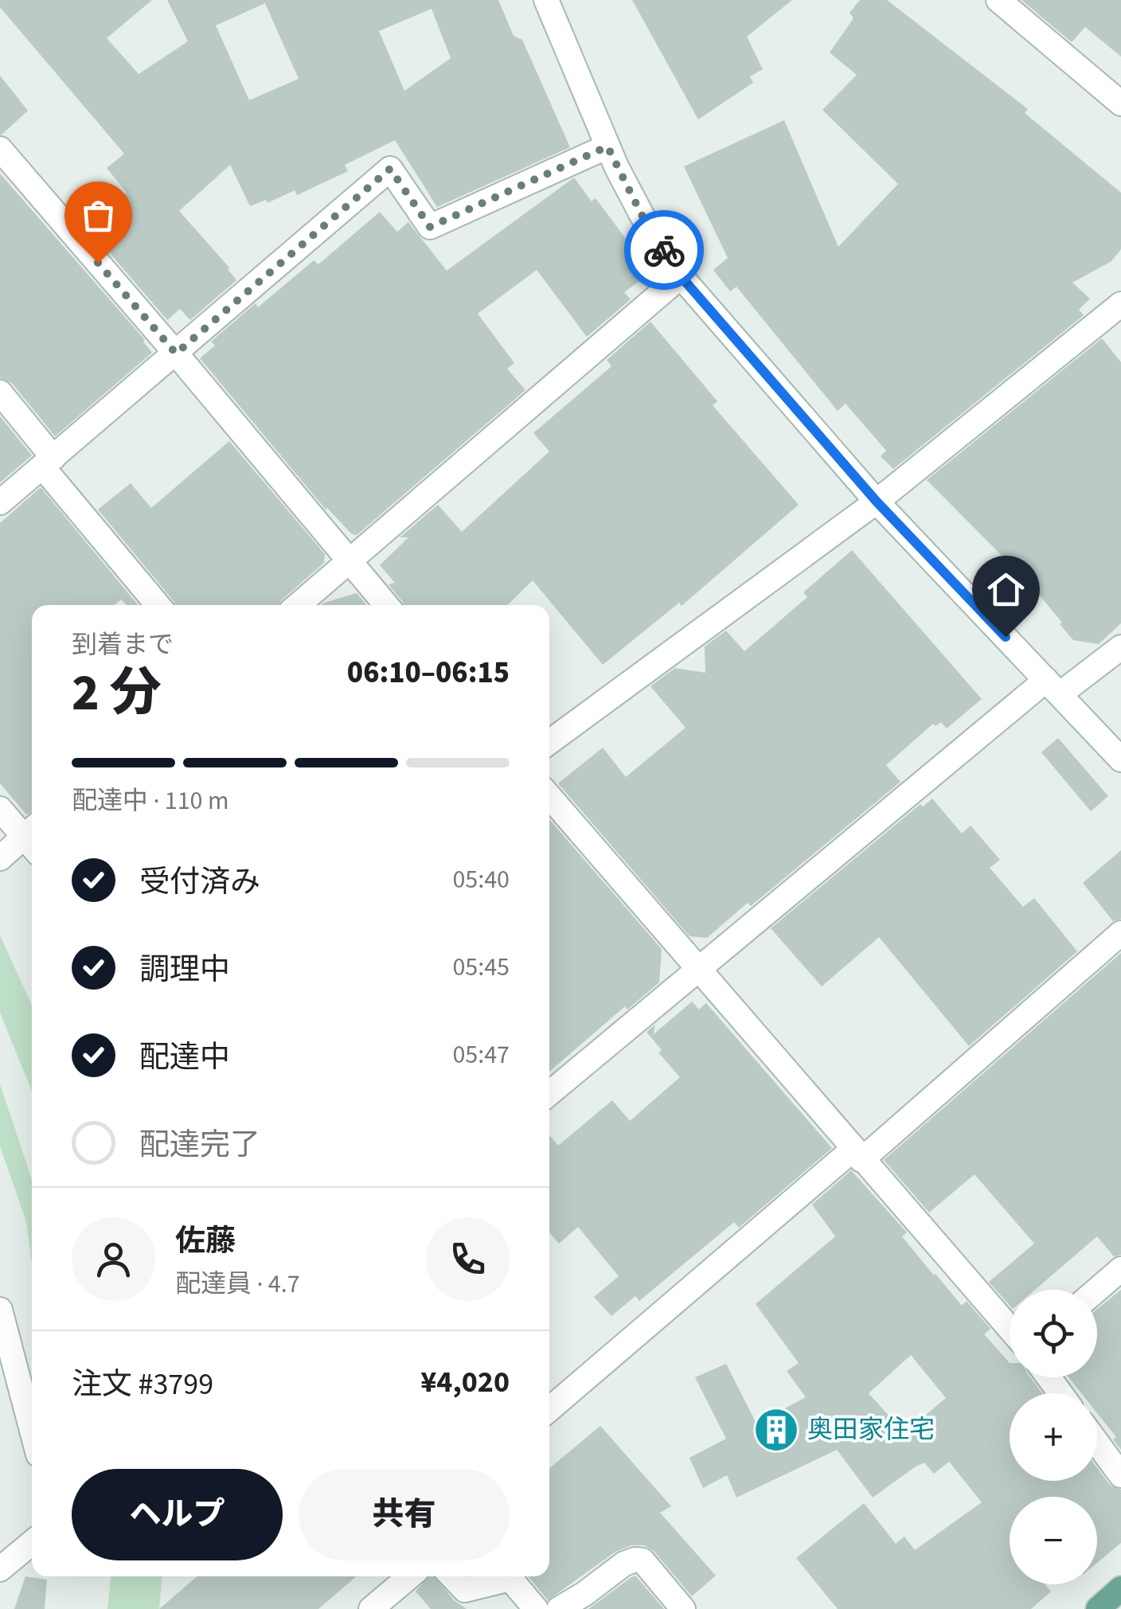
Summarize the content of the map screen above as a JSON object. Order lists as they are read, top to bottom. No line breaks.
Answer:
{"places":{"building":["奥田家住宅"]},"page":{"heading":["2 分","到着まで","06:10–06:15"],"panel":["佐藤","配達員 · 4.7","注文 #3799","¥4,020"],"bar":"配達中 · 110 m","list":[["受付済み","05:40"],["調理中","05:45"],["配達中","05:47"],"配達完了"],"map_buttons":["+","−"],"buttons":["ヘルプ","共有"]}}
